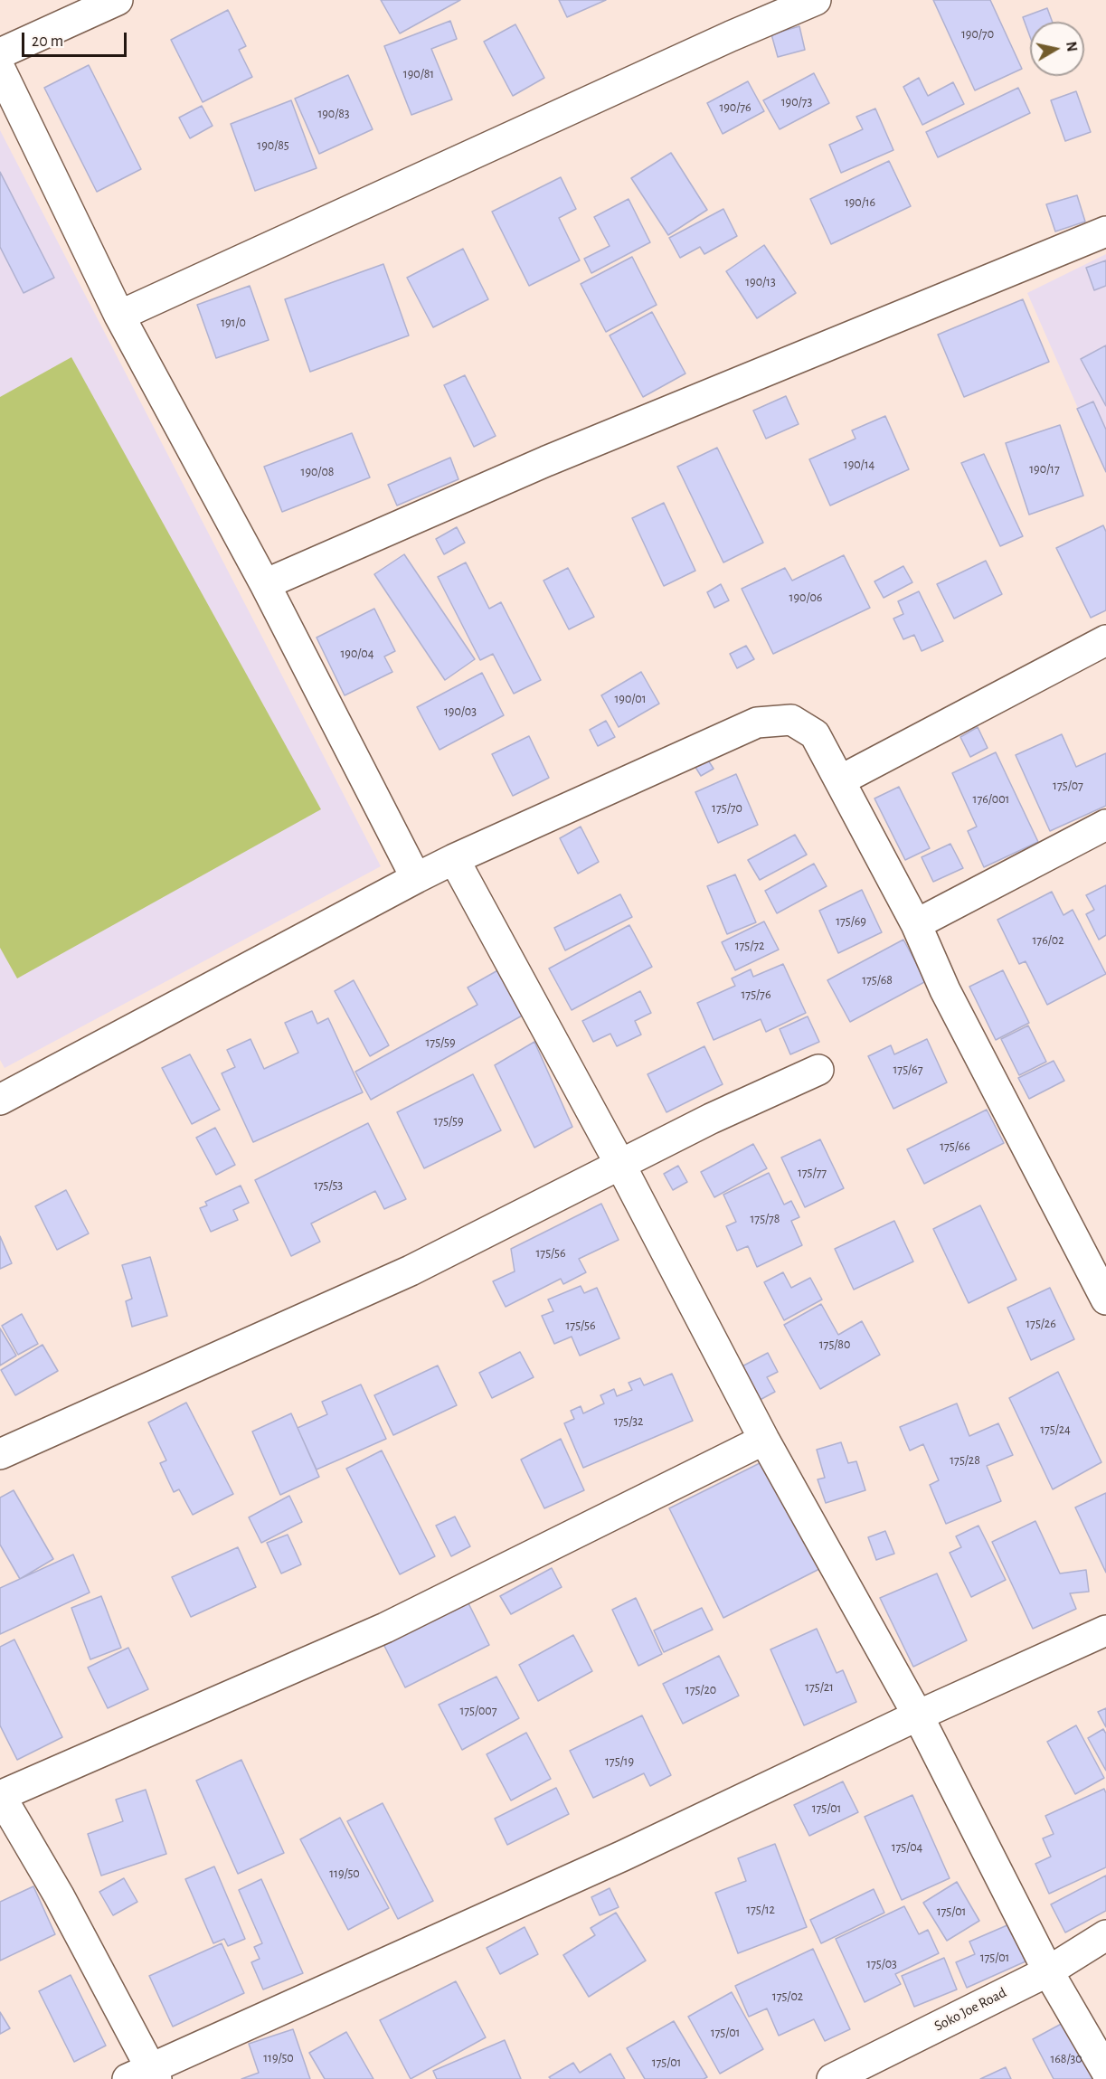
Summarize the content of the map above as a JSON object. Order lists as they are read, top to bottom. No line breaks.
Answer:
{"streets":{"street":["Soko Joe Road"]},"house_numbers":["190/70","190/81","190/73","190/76","190/83","190/85","190/16","190/13","191/0","190/14","190/17","190/08","190/06","190/04","190/01","190/03","175/07","176/001","175/70","175/69","176/02","175/72","175/68","175/76","175/59","175/67","175/59","175/66","175/77","175/53","175/78","175/56","175/26","175/56","175/80","175/32","175/24","175/28","175/21","175/20","175/007","175/19","175/01","175/04","119/50","175/12","175/01","175/01","175/03","175/02","175/01","119/50","168/30","175/01"],"scale_bar":"20 m","north":"right"}
